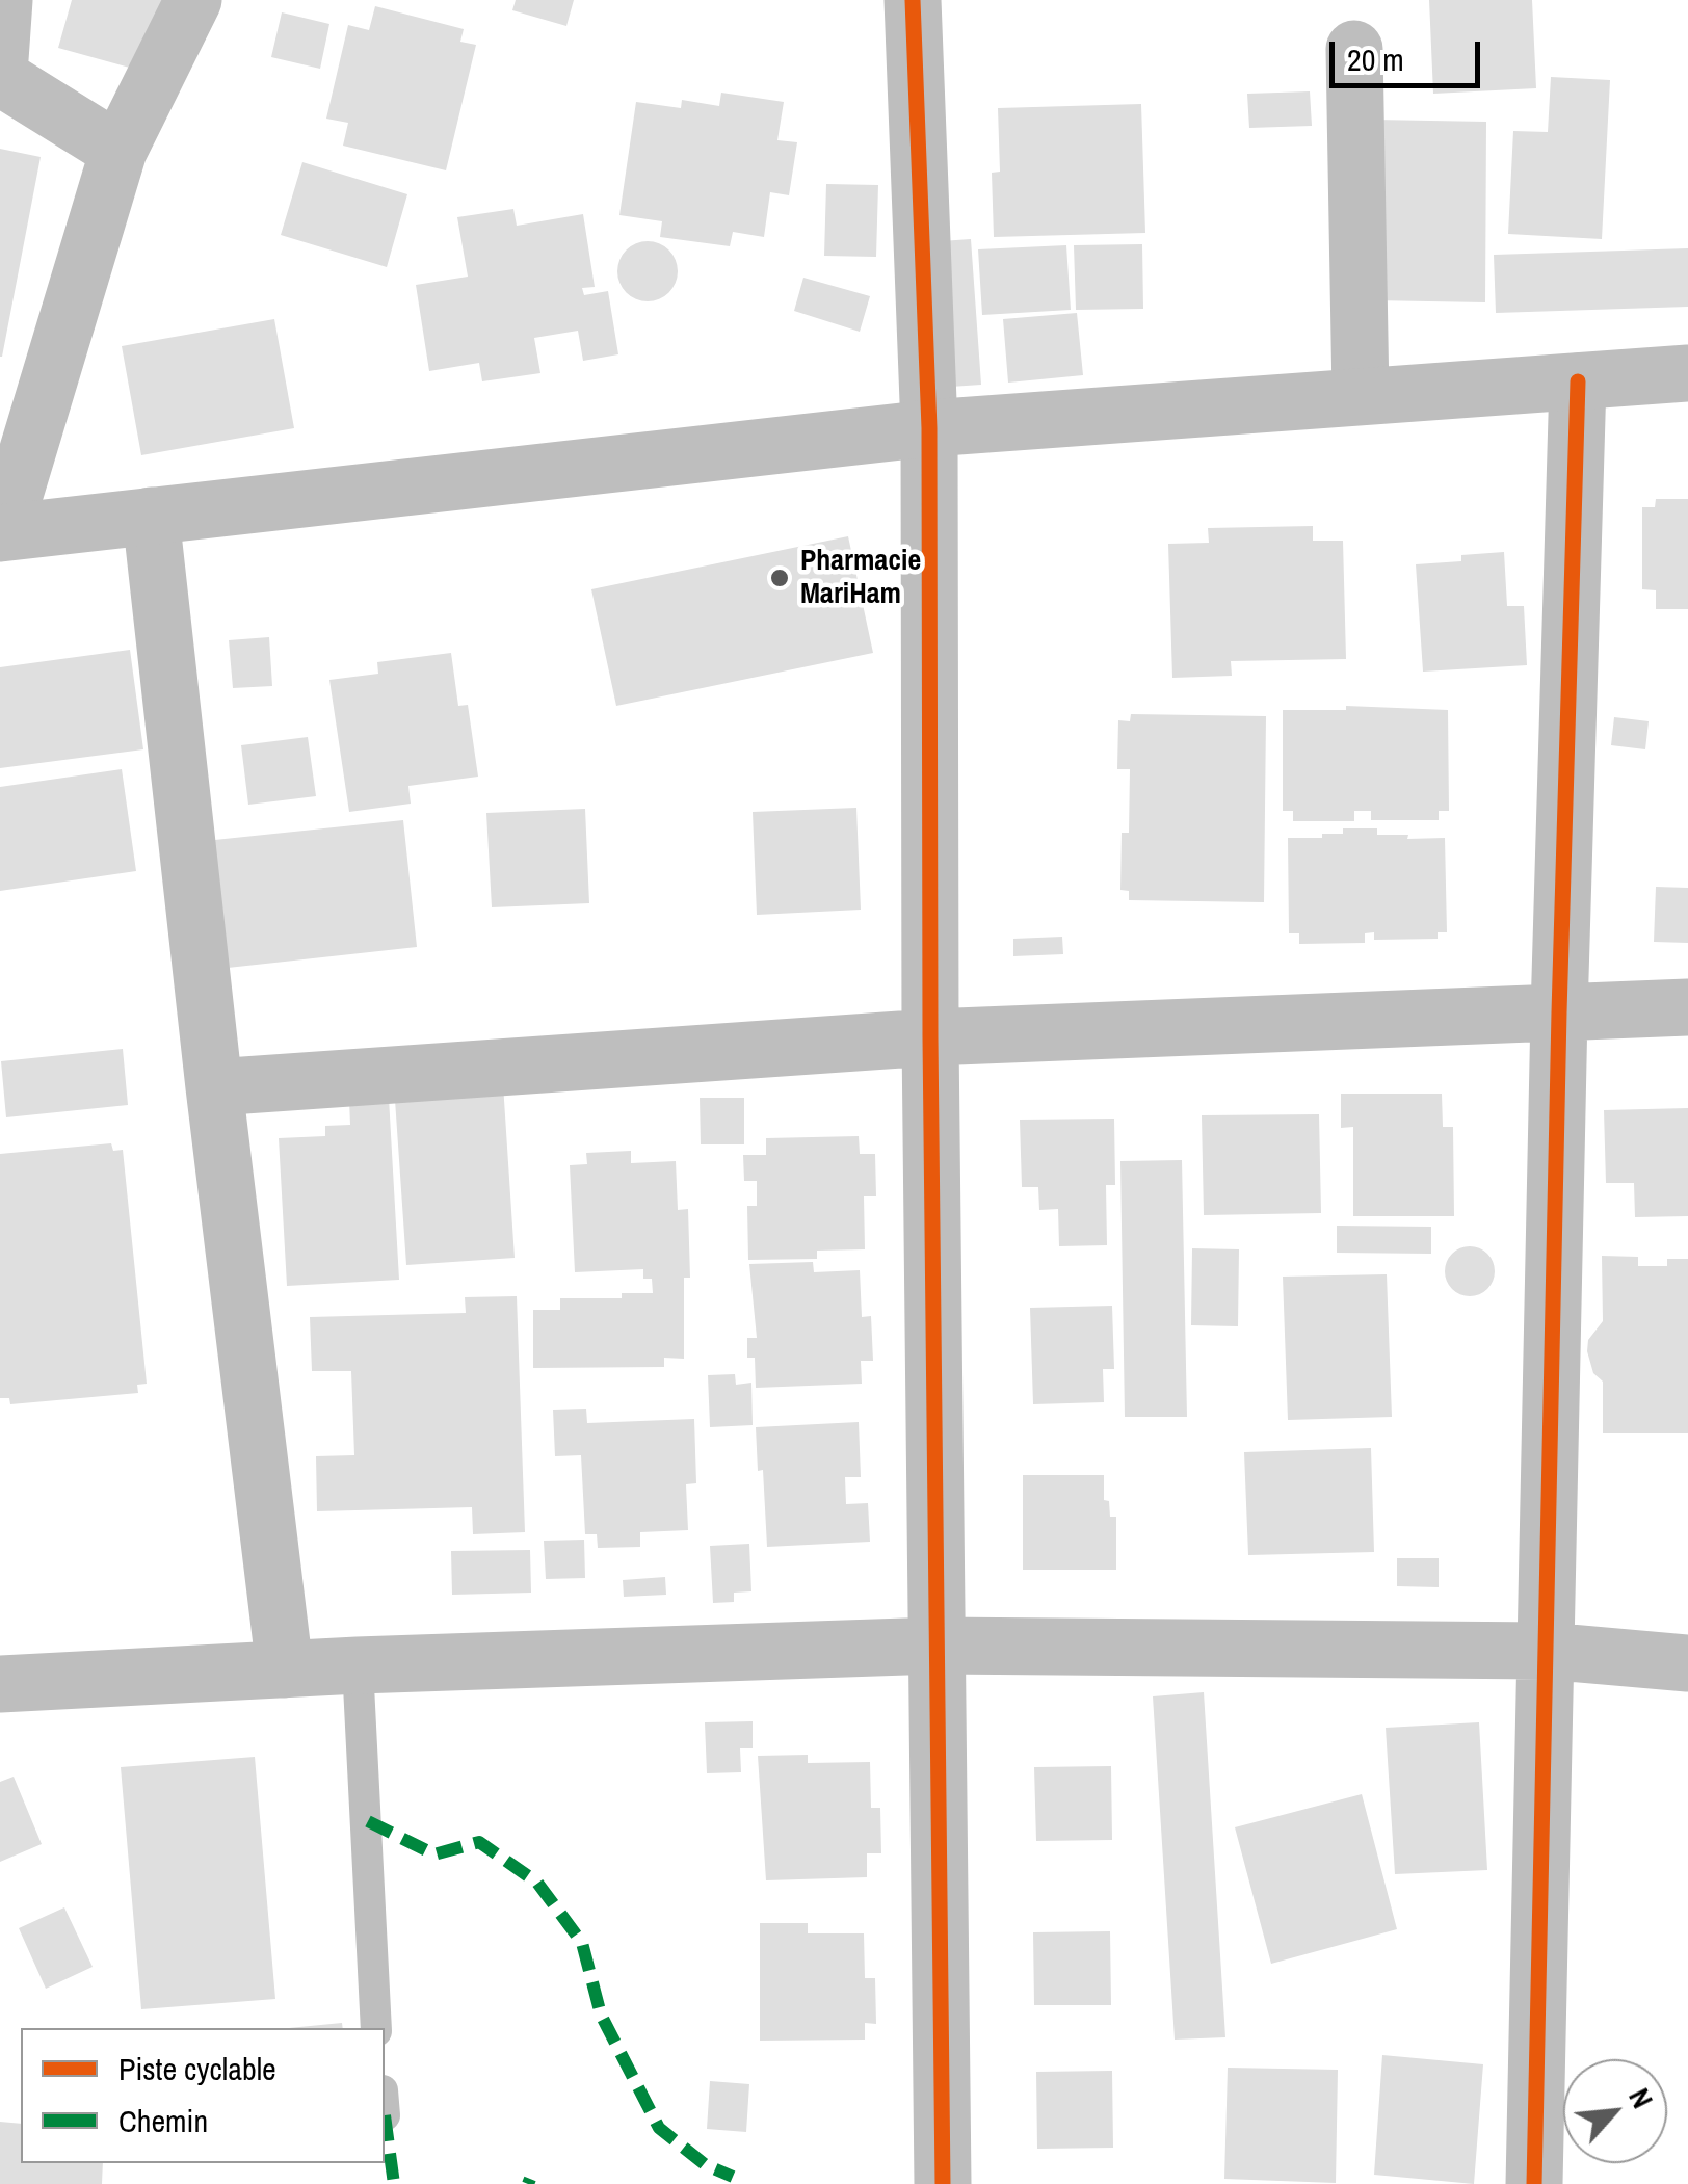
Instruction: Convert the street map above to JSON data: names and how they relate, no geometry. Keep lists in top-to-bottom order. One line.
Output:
{"places":["Pharmacie MariHam"],"legend":["Piste cyclable","Chemin"],"scale_bar":"20 m","north":"top right"}
